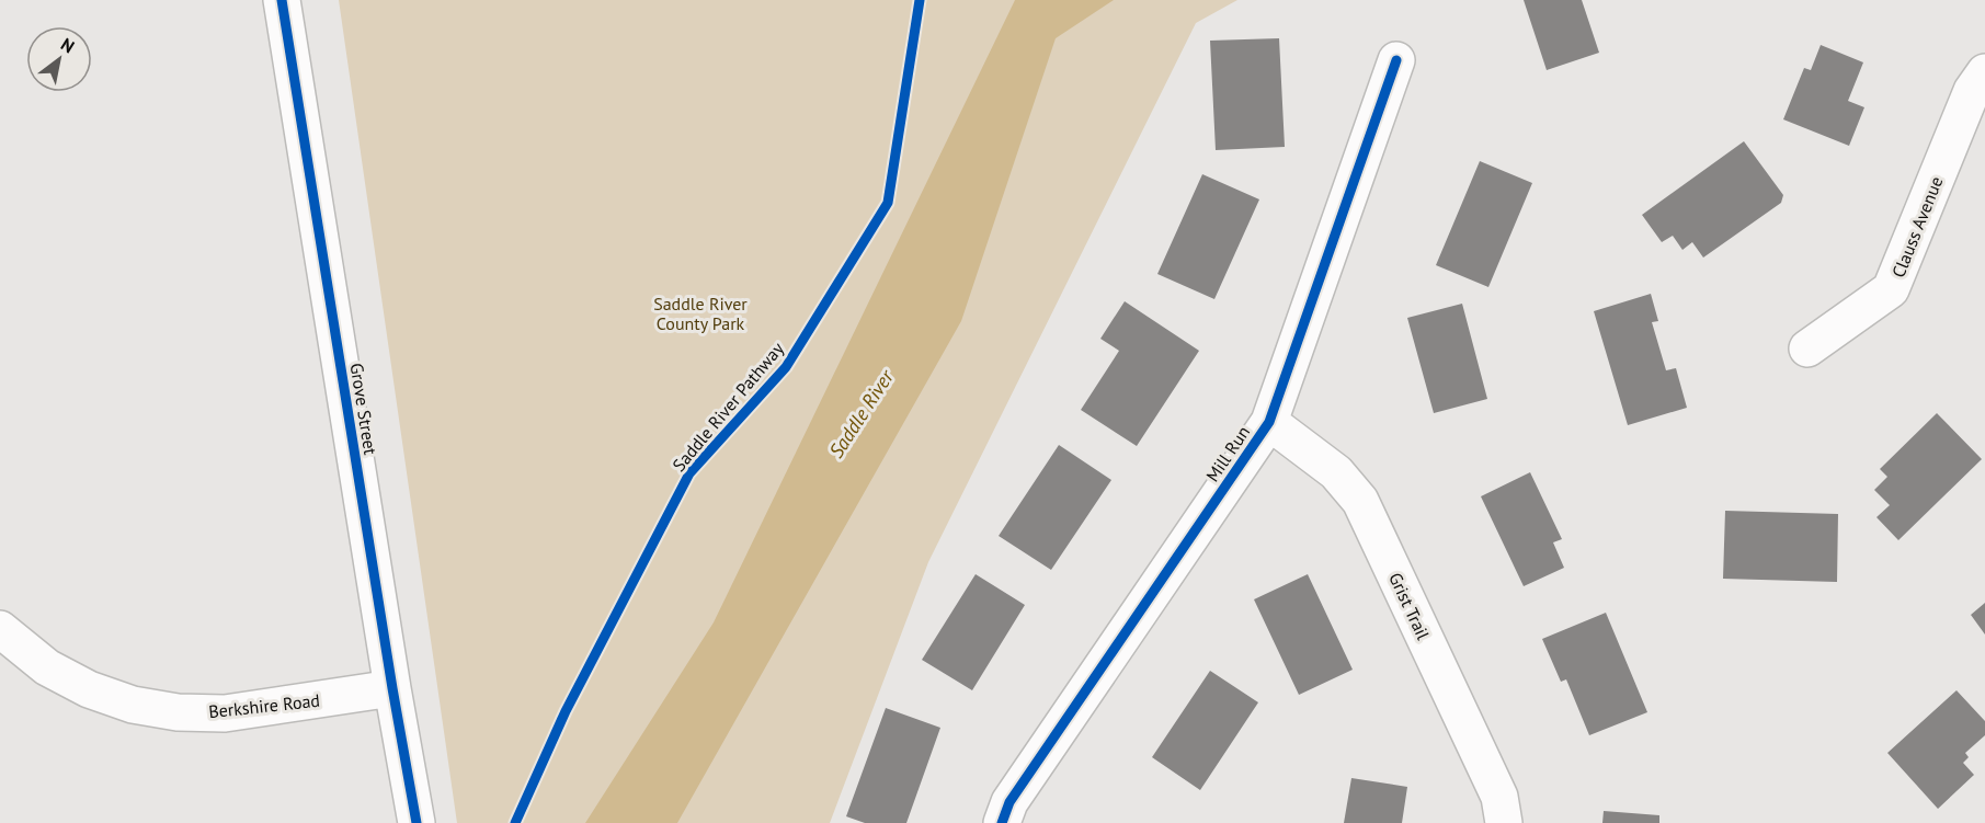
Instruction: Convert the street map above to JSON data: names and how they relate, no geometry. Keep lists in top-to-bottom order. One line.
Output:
{"streets":{"street":["Clauss Avenue","Grove Street","Mill Run","Grist Trail","Berkshire Road"],"cycle path":["Saddle River Pathway"]},"crossings":[["Grove Street","Berkshire Road"],["Mill Run","Grist Trail"]],"water":["Saddle River"],"parks":["Saddle River County Park"],"north":"top right"}
